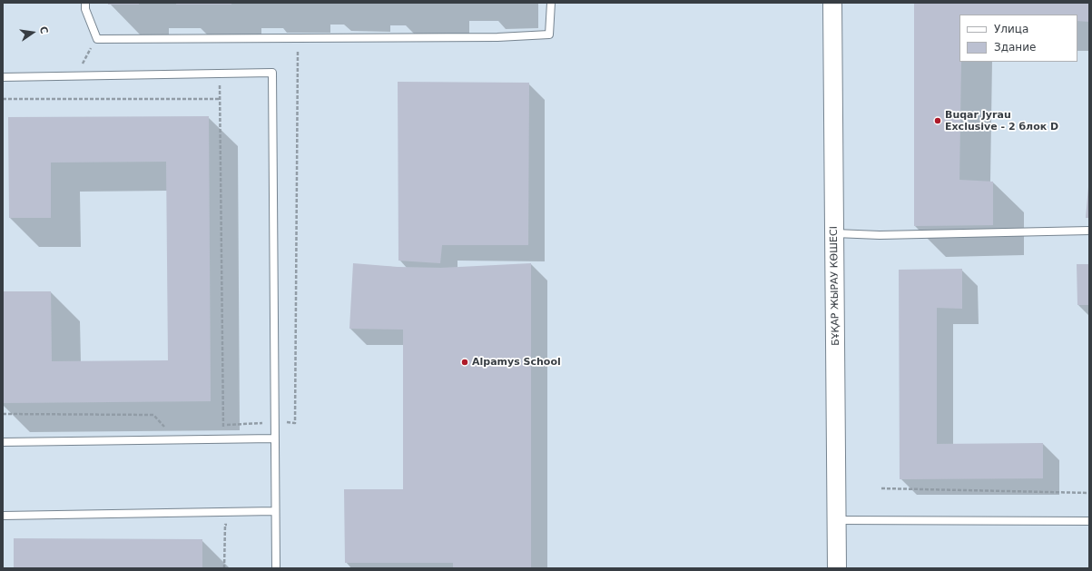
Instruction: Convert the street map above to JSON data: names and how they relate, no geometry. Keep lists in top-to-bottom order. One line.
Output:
{"streets":{"street":["БҰҚАР ЖЫРАУ КӨШЕСІ"]},"places":["Buqar Jyrau Exclusive - 2 блок D","Alpamys School"],"legend":["Улица","Здание"],"north":"right"}
